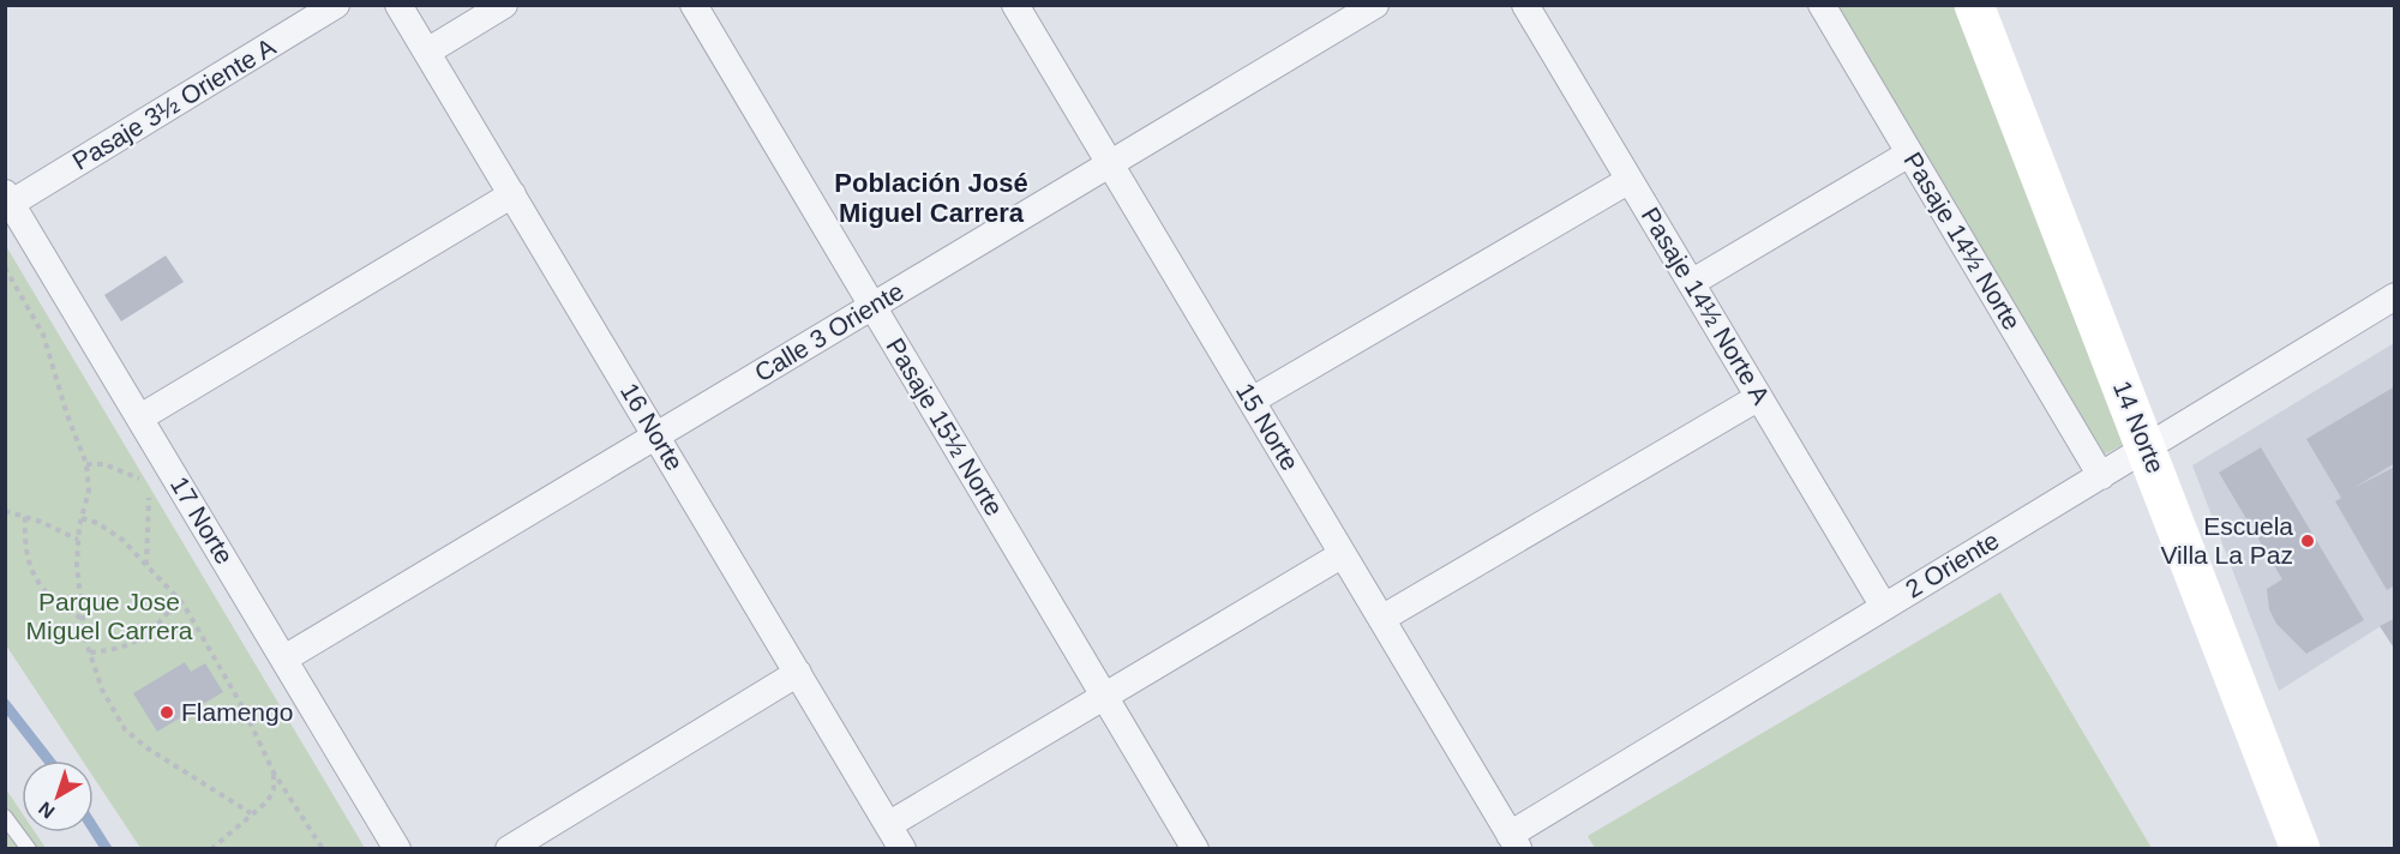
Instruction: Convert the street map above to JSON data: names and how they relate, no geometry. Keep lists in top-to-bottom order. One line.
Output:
{"streets":{"street":["Pasaje 3½ Oriente A","Pasaje 14½ Norte","Pasaje 14½ Norte A","Calle 3 Oriente","16 Norte","Pasaje 15½ Norte","15 Norte","14 Norte","17 Norte","2 Oriente"]},"crossings":[["Pasaje 3½ Oriente A","17 Norte"],["Pasaje 14½ Norte","2 Oriente"],["Pasaje 14½ Norte A","2 Oriente"],["Calle 3 Oriente","16 Norte"],["Calle 3 Oriente","Pasaje 15½ Norte"],["Calle 3 Oriente","15 Norte"],["Calle 3 Oriente","17 Norte"],["15 Norte","2 Oriente"],["14 Norte","2 Oriente"]],"districts":["Población José Miguel Carrera"],"parks":["Parque Jose Miguel Carrera"],"places":["Escuela Villa La Paz","Flamengo"],"north":"bottom left"}
